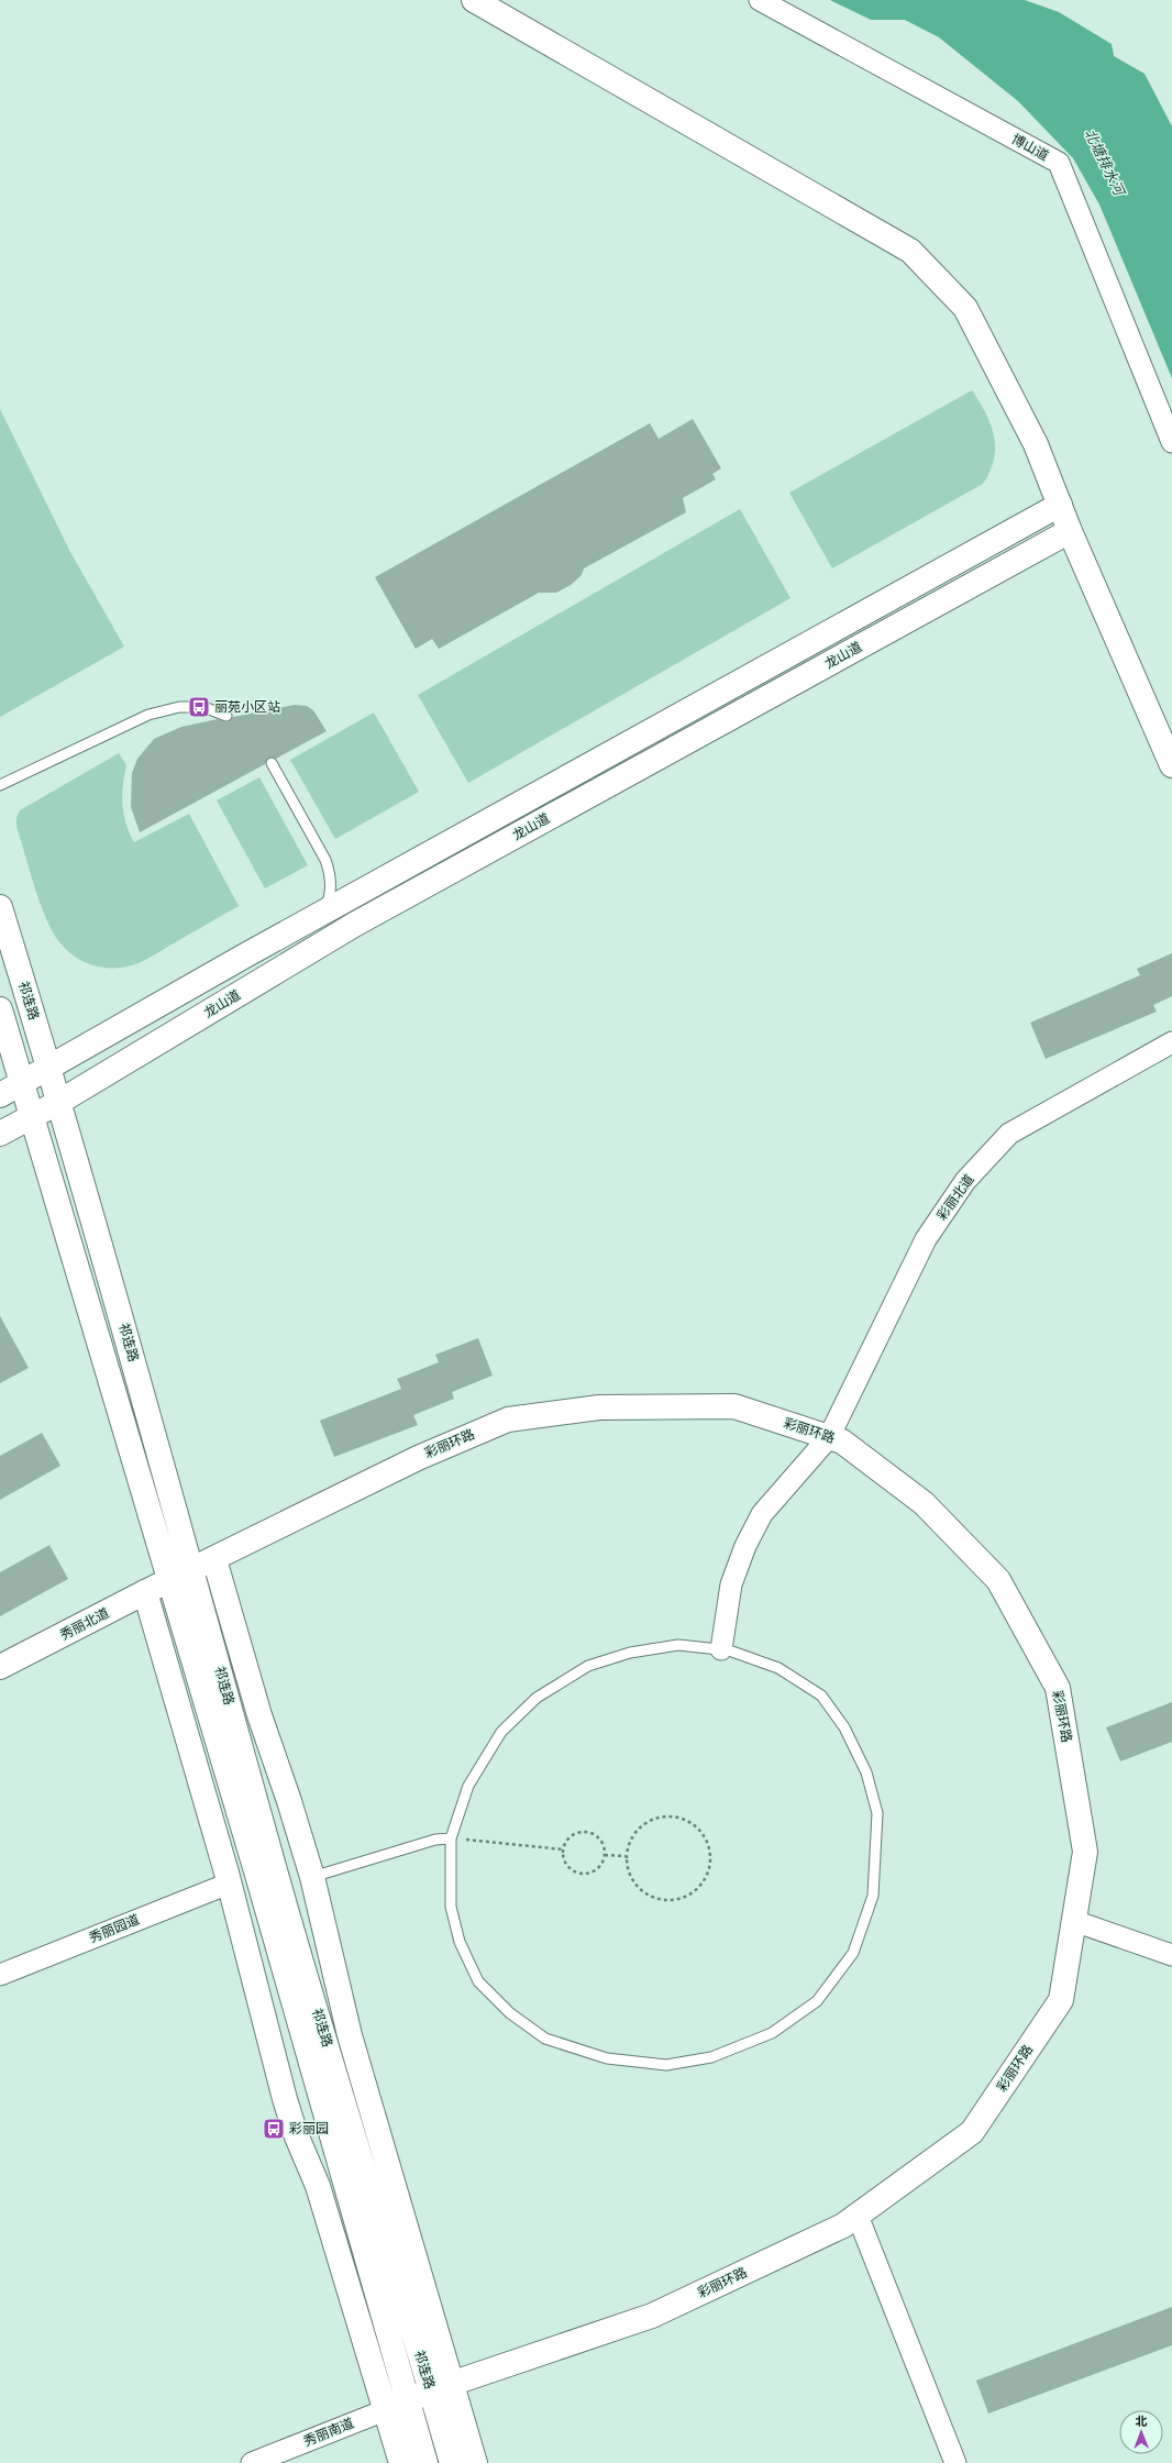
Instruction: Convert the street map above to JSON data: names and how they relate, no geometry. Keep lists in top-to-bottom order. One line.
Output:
{"streets":{"main road":["龙山道","祁连路","彩丽环路","秀丽北道"],"street":["博山道","彩丽北道","秀丽园道","秀丽南道"]},"crossings":[["龙山道","祁连路"],["祁连路","彩丽环路"],["祁连路","秀丽北道"],["祁连路","秀丽南道"],["彩丽北道","彩丽环路"],["彩丽环路","秀丽北道"],["彩丽环路","秀丽南道"]],"water":["北塘排水河"],"places":{"bus stop":["丽苑小区站","彩丽园"]},"north":"top"}
